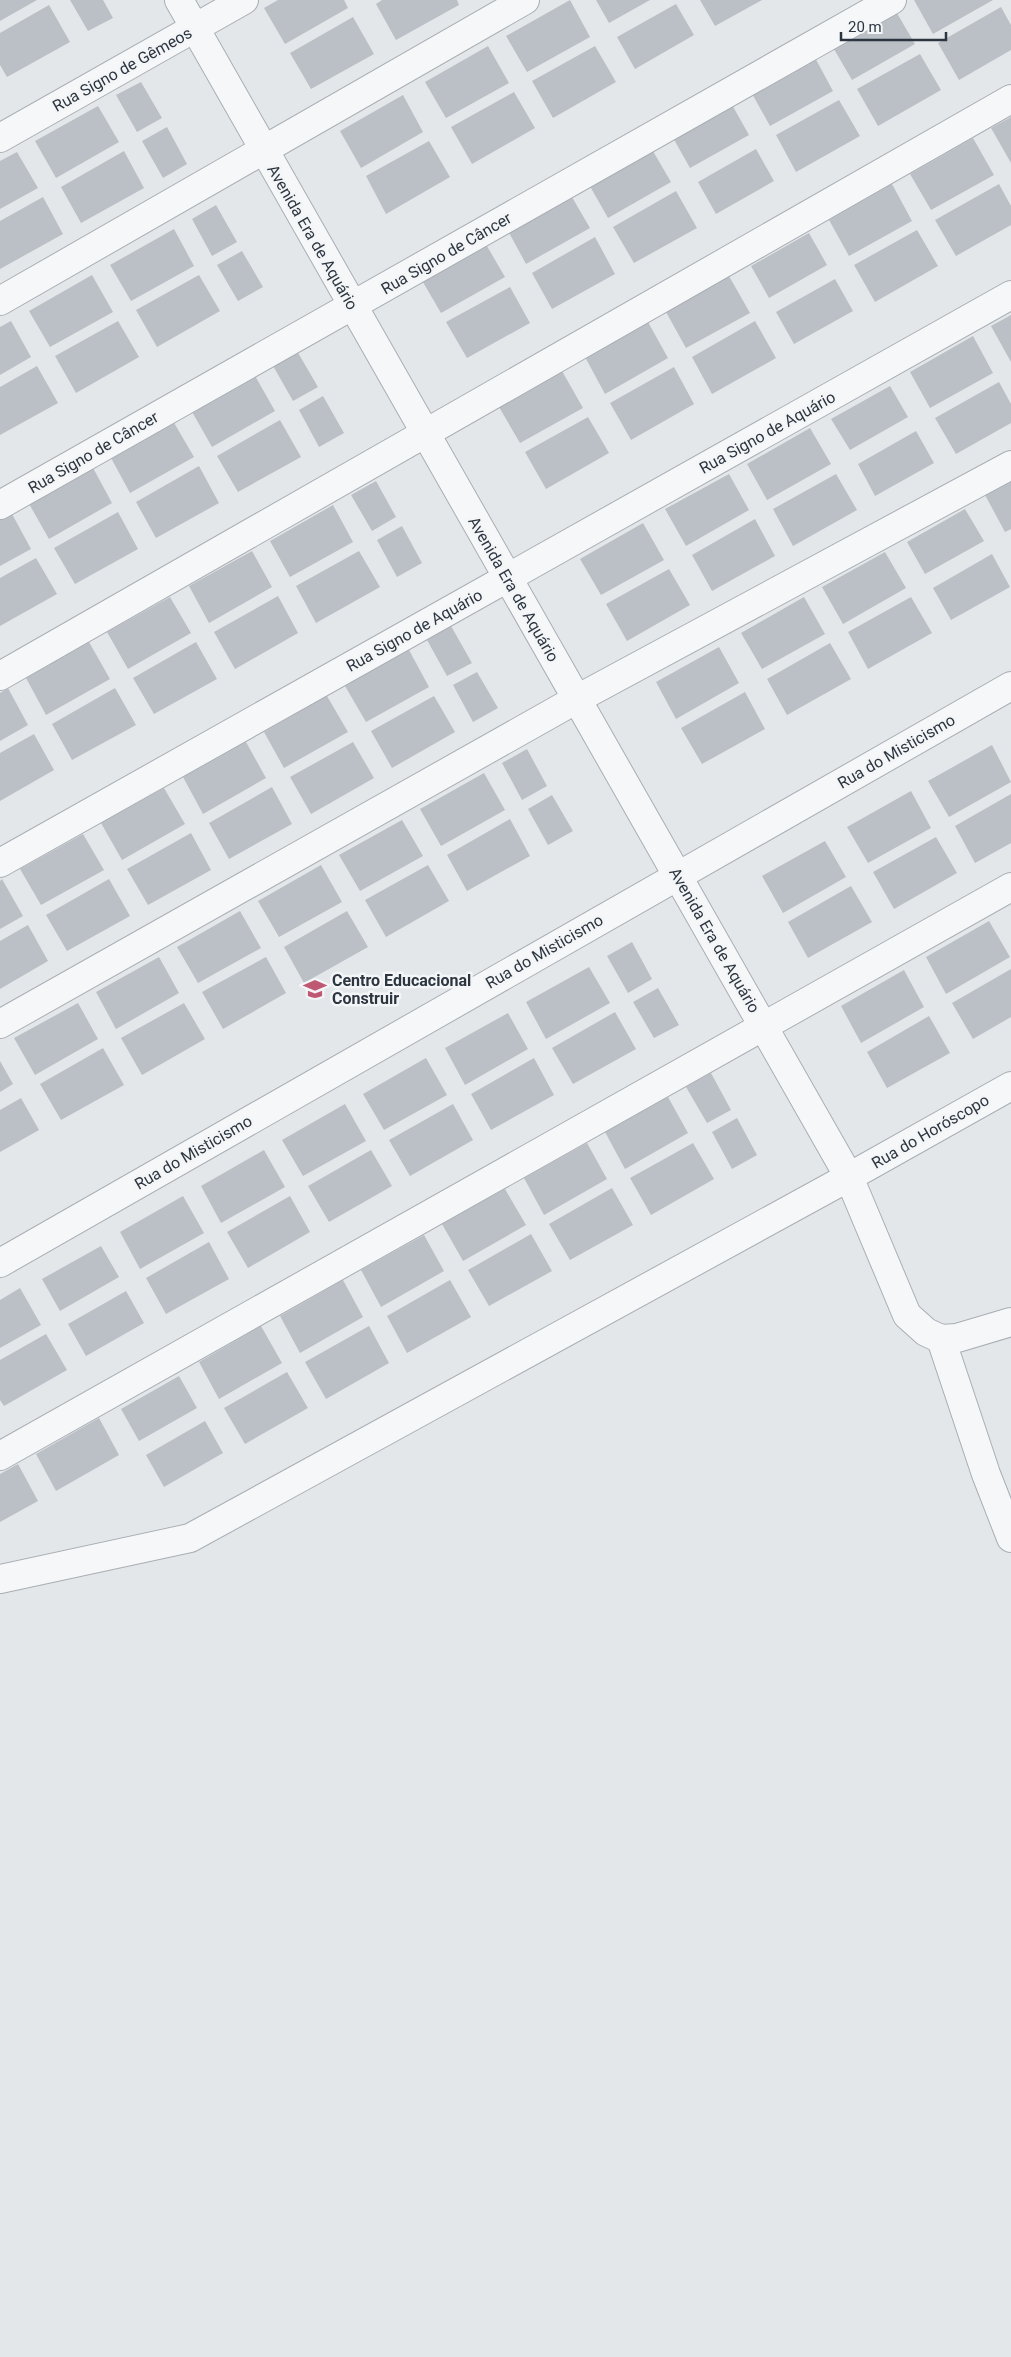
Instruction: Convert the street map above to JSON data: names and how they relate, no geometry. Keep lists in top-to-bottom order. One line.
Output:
{"streets":{"street":["Rua Signo de Gêmeos","Avenida Era de Aquário","Rua Signo de Câncer","Rua Signo de Aquário","Rua do Misticismo","Rua do Horóscopo"]},"crossings":[["Rua Signo de Gêmeos","Avenida Era de Aquário"],["Avenida Era de Aquário","Rua Signo de Câncer"],["Avenida Era de Aquário","Rua Signo de Aquário"],["Avenida Era de Aquário","Rua do Misticismo"],["Avenida Era de Aquário","Rua do Horóscopo"]],"places":{"school or university":["Centro Educacional Construir"]},"scale_bar":"20 m"}
